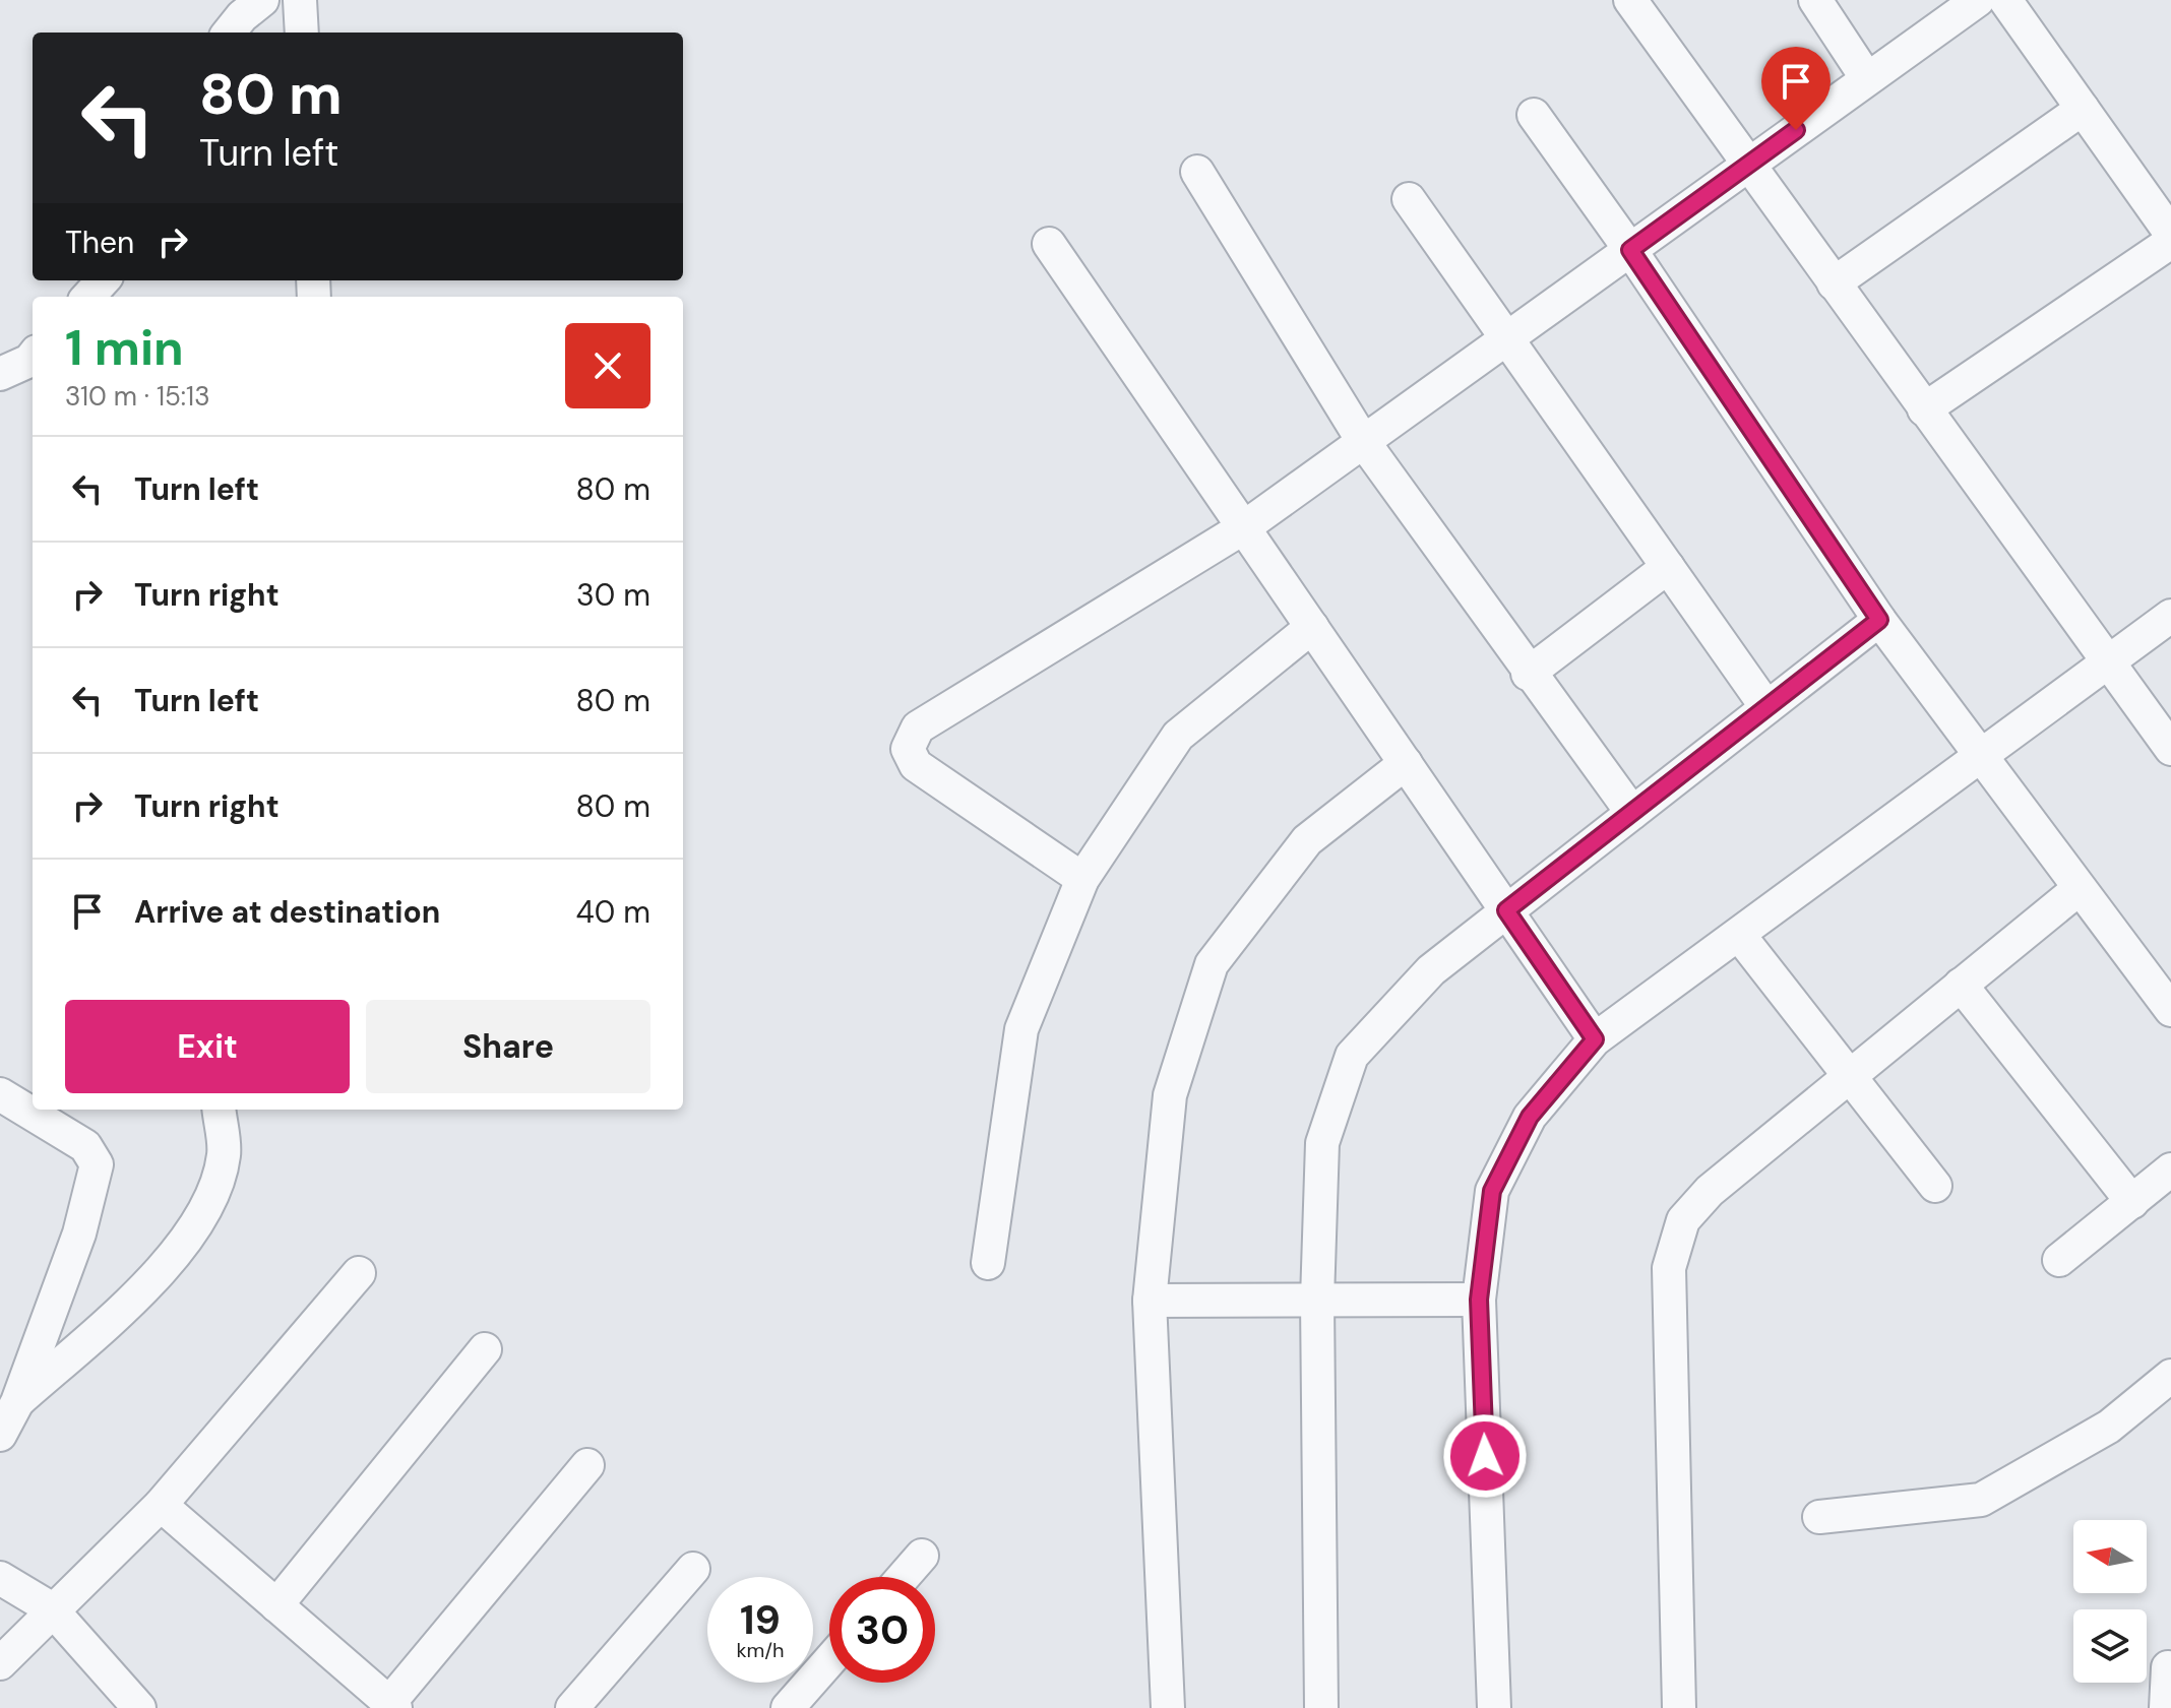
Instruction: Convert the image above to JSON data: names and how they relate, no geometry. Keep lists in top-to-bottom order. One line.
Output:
{"north":"left","page":{"turn":["80 m","Turn left"],"then":"Then","heading":["1 min","310 m · 15:13"],"list":[{"name":"Turn left","value":"80 m"},{"name":"Turn right","value":"30 m"},{"name":"Turn left","value":"80 m"},{"name":"Turn right","value":"80 m"},{"name":"Arrive at destination","value":"40 m"}],"buttons":["Exit","Share"],"speed":"19 km/h","limit":"30"}}
